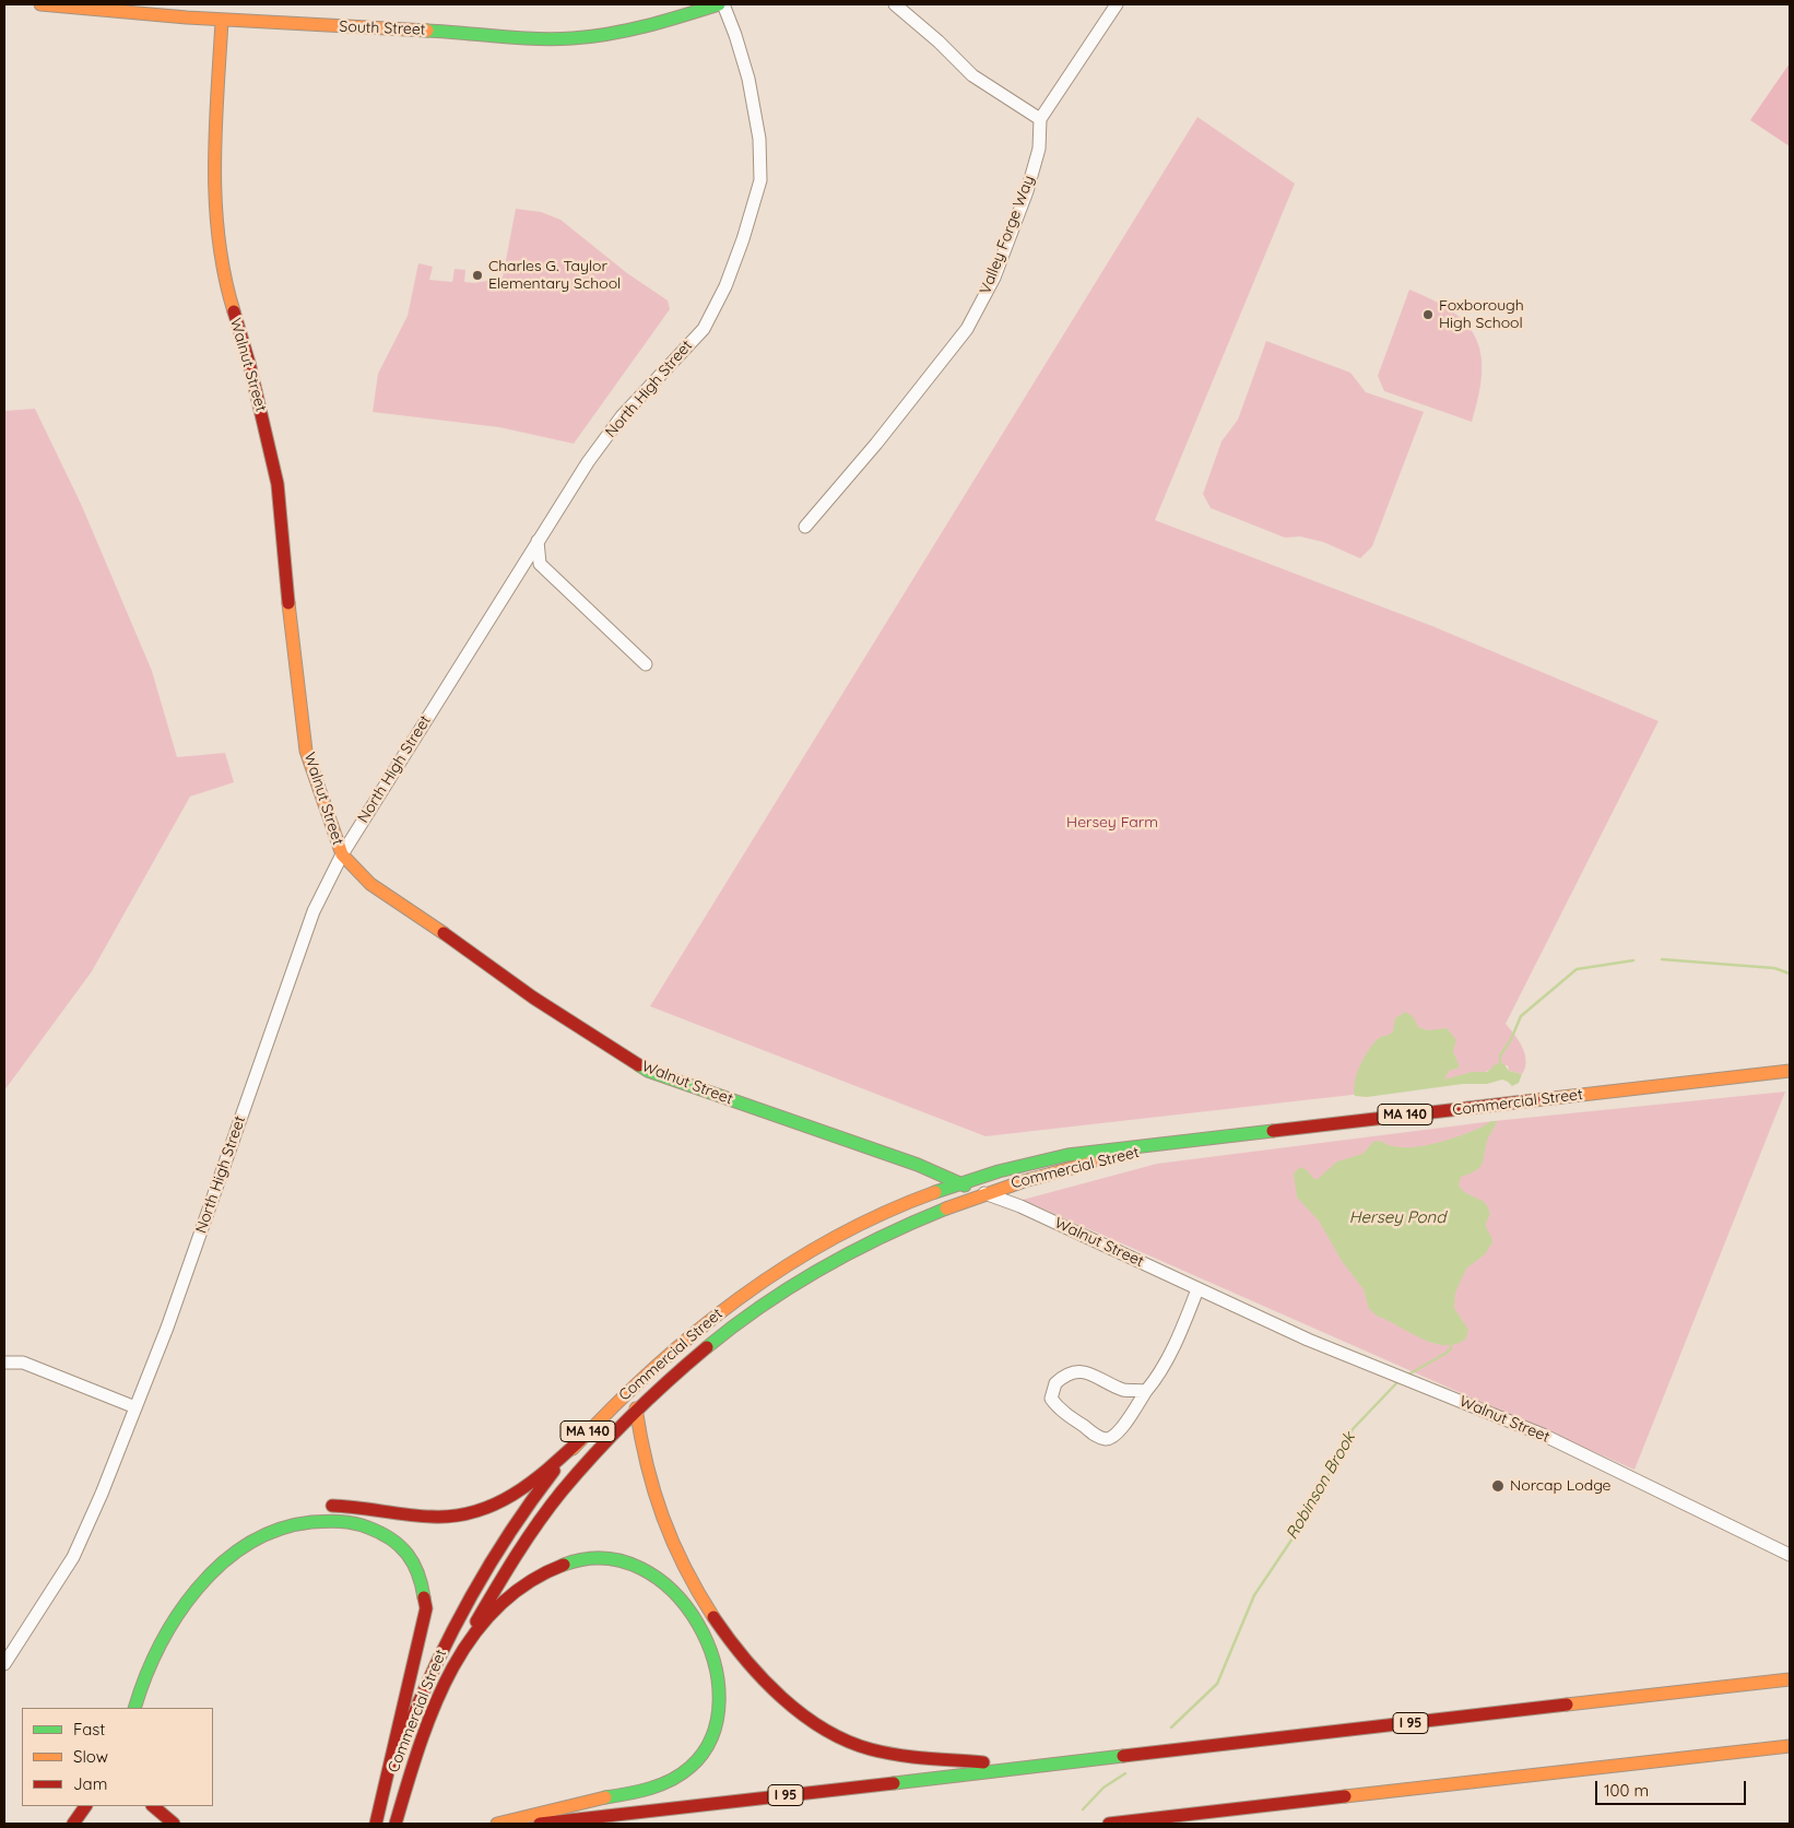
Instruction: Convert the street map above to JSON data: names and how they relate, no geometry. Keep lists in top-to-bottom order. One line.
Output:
{"streets":{"main road":["South Street","Walnut Street","Commercial Street","MA 140","I 95"],"street":["Valley Forge Way","North High Street"]},"crossings":[["South Street","Walnut Street"],["South Street","North High Street"],["Walnut Street","North High Street"],["Walnut Street","Commercial Street"]],"water":["Hersey Pond","Robinson Brook"],"parks":["Hersey Farm"],"places":["Charles G. Taylor Elementary School","Foxborough High School","Norcap Lodge"],"legend":["Fast","Slow","Jam"],"scale_bar":"100 m"}
